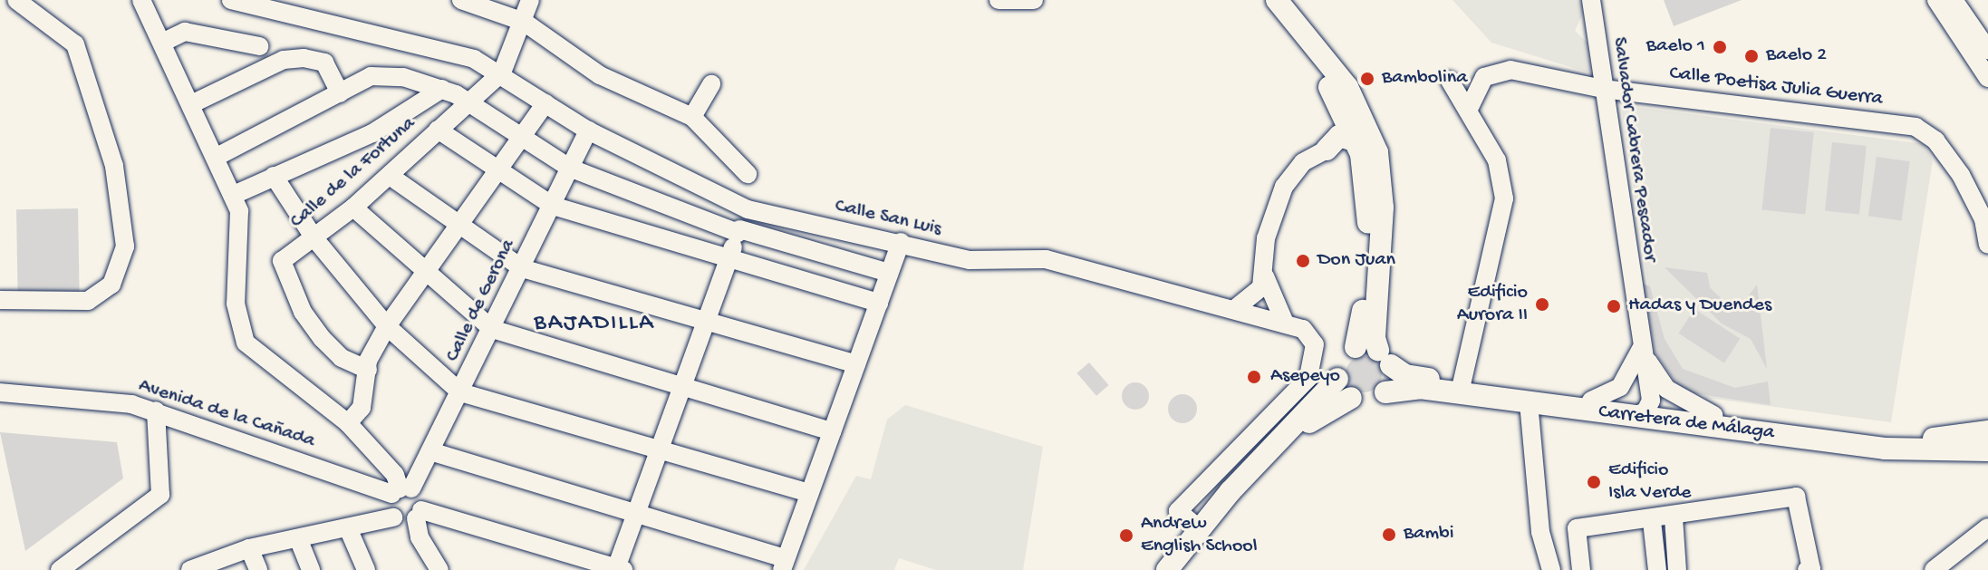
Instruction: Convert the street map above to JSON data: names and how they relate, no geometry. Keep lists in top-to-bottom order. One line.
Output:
{"streets":{"main road":["Carretera de Málaga"],"street":["Calle Poetisa Julia Guerra","Salvador Cabrera Pescador","Calle de la Fortuna","Calle San Luis","Calle de Gerona","Avenida de la Cañada"]},"crossings":[["Calle Poetisa Julia Guerra","Salvador Cabrera Pescador"],["Salvador Cabrera Pescador","Carretera de Málaga"],["Calle de la Fortuna","Calle San Luis"],["Calle San Luis","Calle de Gerona"],["Calle de Gerona","Avenida de la Cañada"]],"districts":["BAJADILLA"],"places":["Baelo 1","Baelo 2","Bambolina","Don Juan","Edificio Aurora II","Hadas y Duendes","Asepeyo","Edificio Isla Verde","Bambi","Andrew English School"]}
